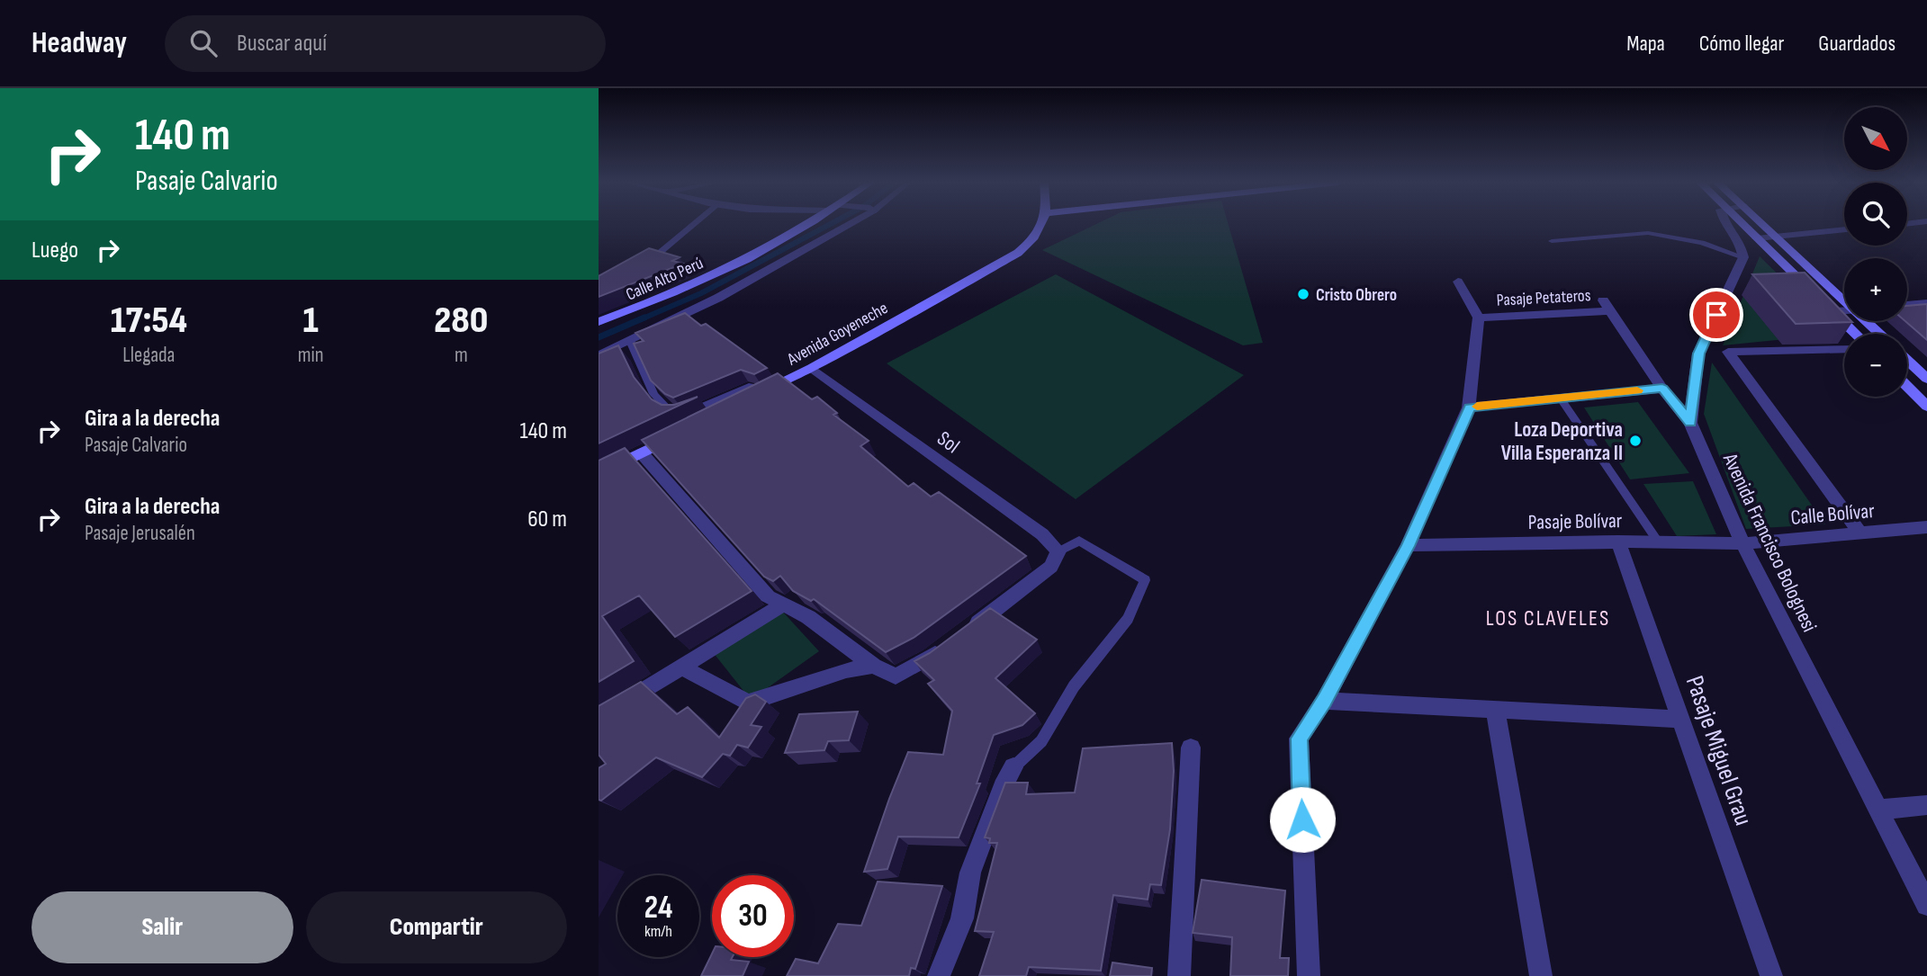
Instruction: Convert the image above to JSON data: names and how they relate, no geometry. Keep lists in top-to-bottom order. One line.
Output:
{"streets":{"street":["Calle Alto Perú","Pasaje Petateros","Avenida Goyeneche","Sol","Calle Bolívar","Pasaje Bolívar","Avenida Francisco Bolognesi","Pasaje Miguel Grau"]},"crossings":[["Avenida Goyeneche","Sol"],["Calle Bolívar","Pasaje Bolívar"],["Calle Bolívar","Avenida Francisco Bolognesi"],["Pasaje Bolívar","Avenida Francisco Bolognesi"],["Pasaje Bolívar","Pasaje Miguel Grau"]],"districts":["LOS CLAVELES"],"places":["Cristo Obrero","Loza Deportiva Villa Esperanza II"],"north":"bottom right","page":{"header":"Headway","search":"Buscar aquí","nav":["Mapa","Cómo llegar","Guardados"],"turn":["140 m","Pasaje Calvario"],"map_buttons":["+","−"],"then":"Luego","eta":["17:54","Llegada","1","min","280","m"],"list":[{"name":"Gira a la derecha","note":"Pasaje Calvario","value":"140 m"},{"name":"Gira a la derecha","note":"Pasaje Jerusalén","value":"60 m"}],"speed":"24 km/h","limit":"30","buttons":["Salir","Compartir"]}}
